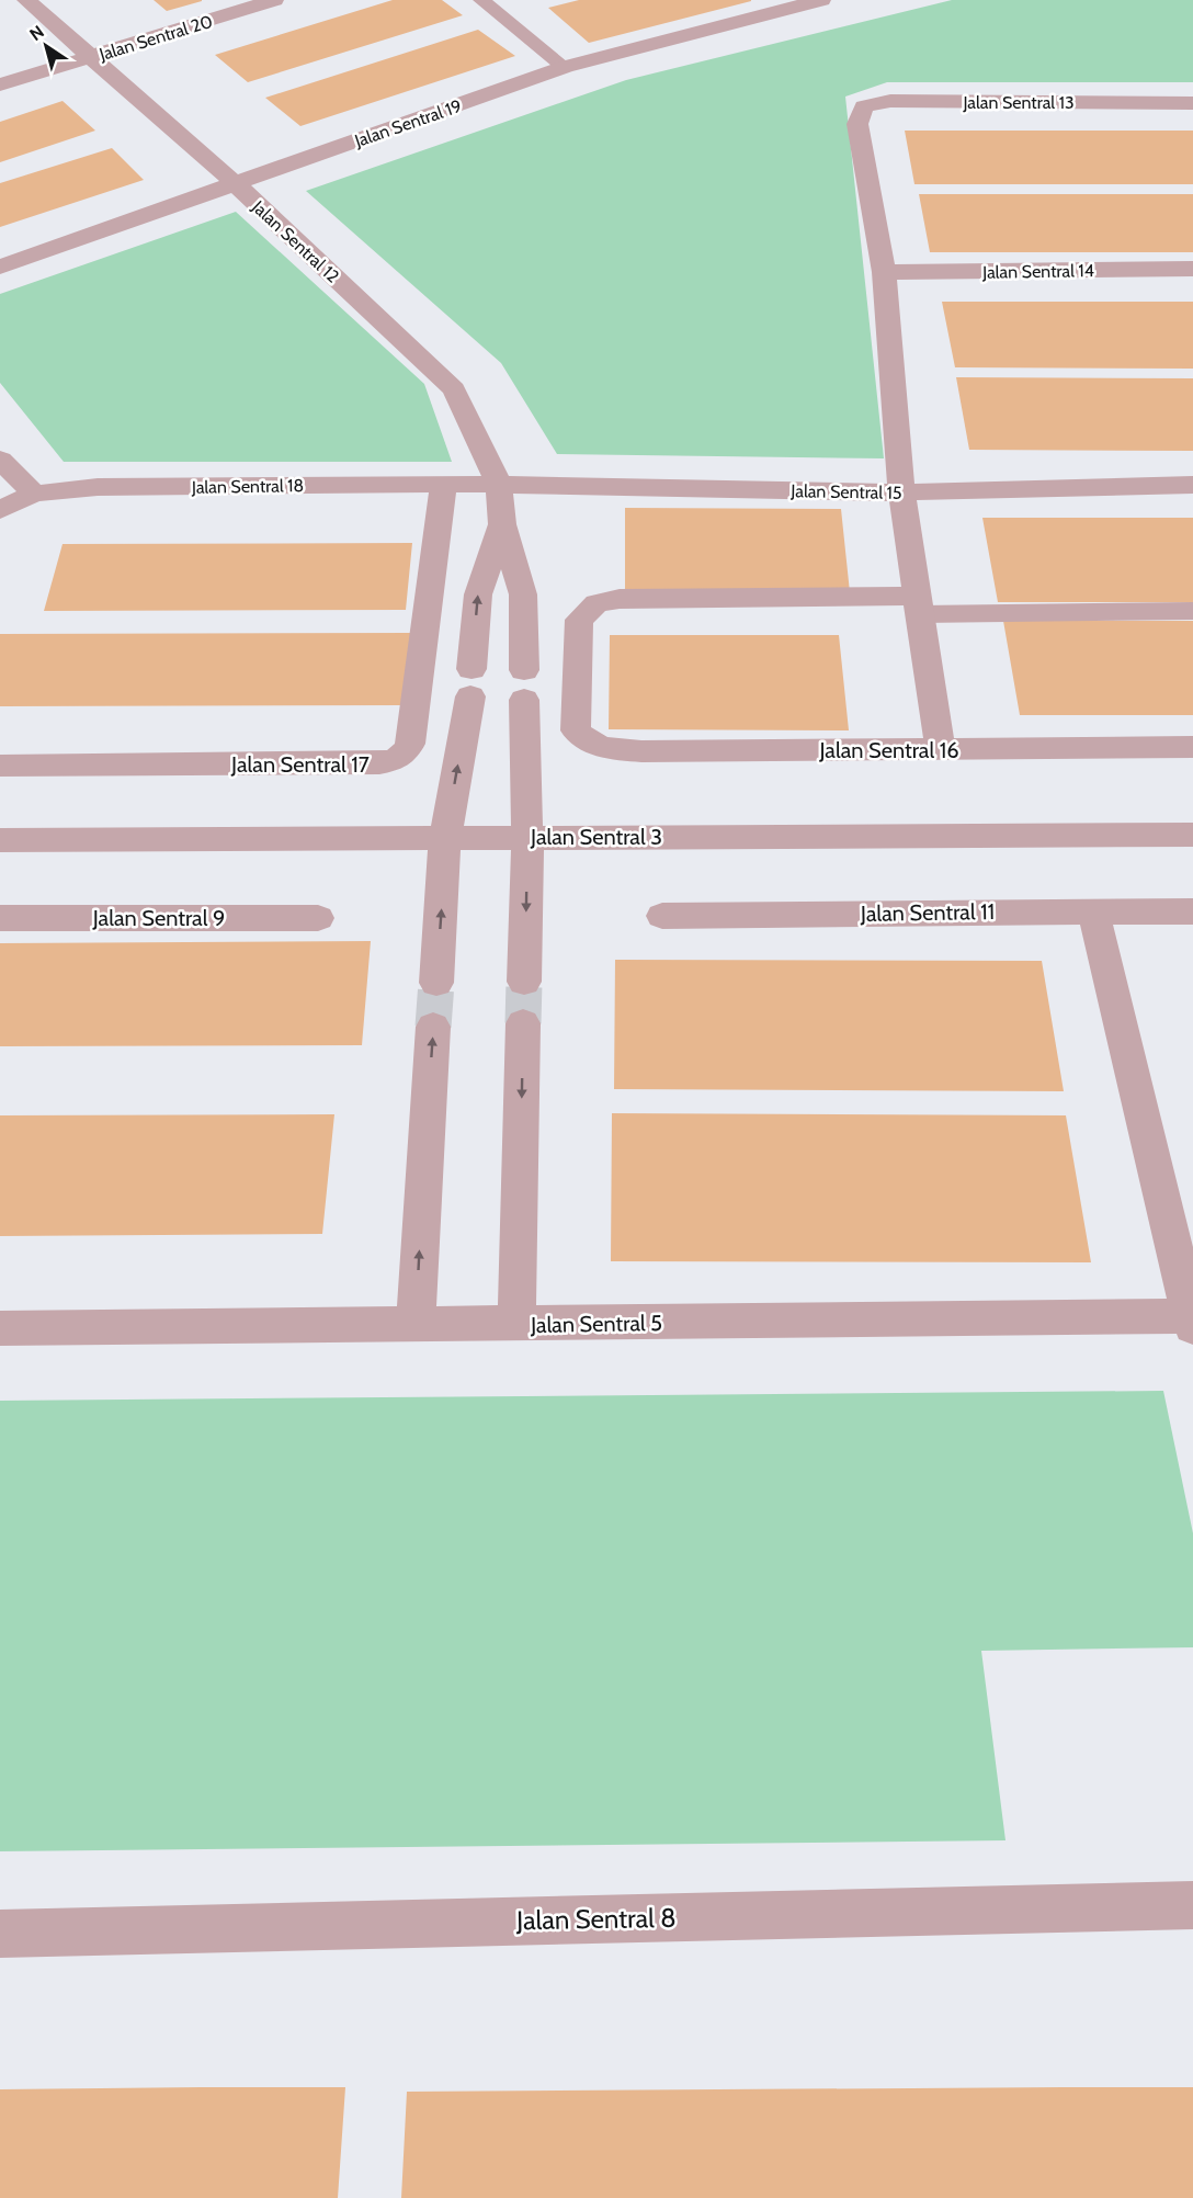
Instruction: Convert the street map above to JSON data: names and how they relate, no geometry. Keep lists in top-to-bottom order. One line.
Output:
{"streets":{"street":["Jalan Sentral 20","Jalan Sentral 13","Jalan Sentral 19","Jalan Sentral 12","Jalan Sentral 14","Jalan Sentral 18","Jalan Sentral 15","Jalan Sentral 16","Jalan Sentral 17","Jalan Sentral 3","Jalan Sentral 11","Jalan Sentral 9","Jalan Sentral 5","Jalan Sentral 8"]},"crossings":[["Jalan Sentral 20","Jalan Sentral 12"],["Jalan Sentral 13","Jalan Sentral 14"],["Jalan Sentral 19","Jalan Sentral 12"],["Jalan Sentral 12","Jalan Sentral 18"],["Jalan Sentral 12","Jalan Sentral 15"],["Jalan Sentral 12","Jalan Sentral 3"],["Jalan Sentral 18","Jalan Sentral 15"],["Jalan Sentral 18","Jalan Sentral 17"]],"north":"top left"}
